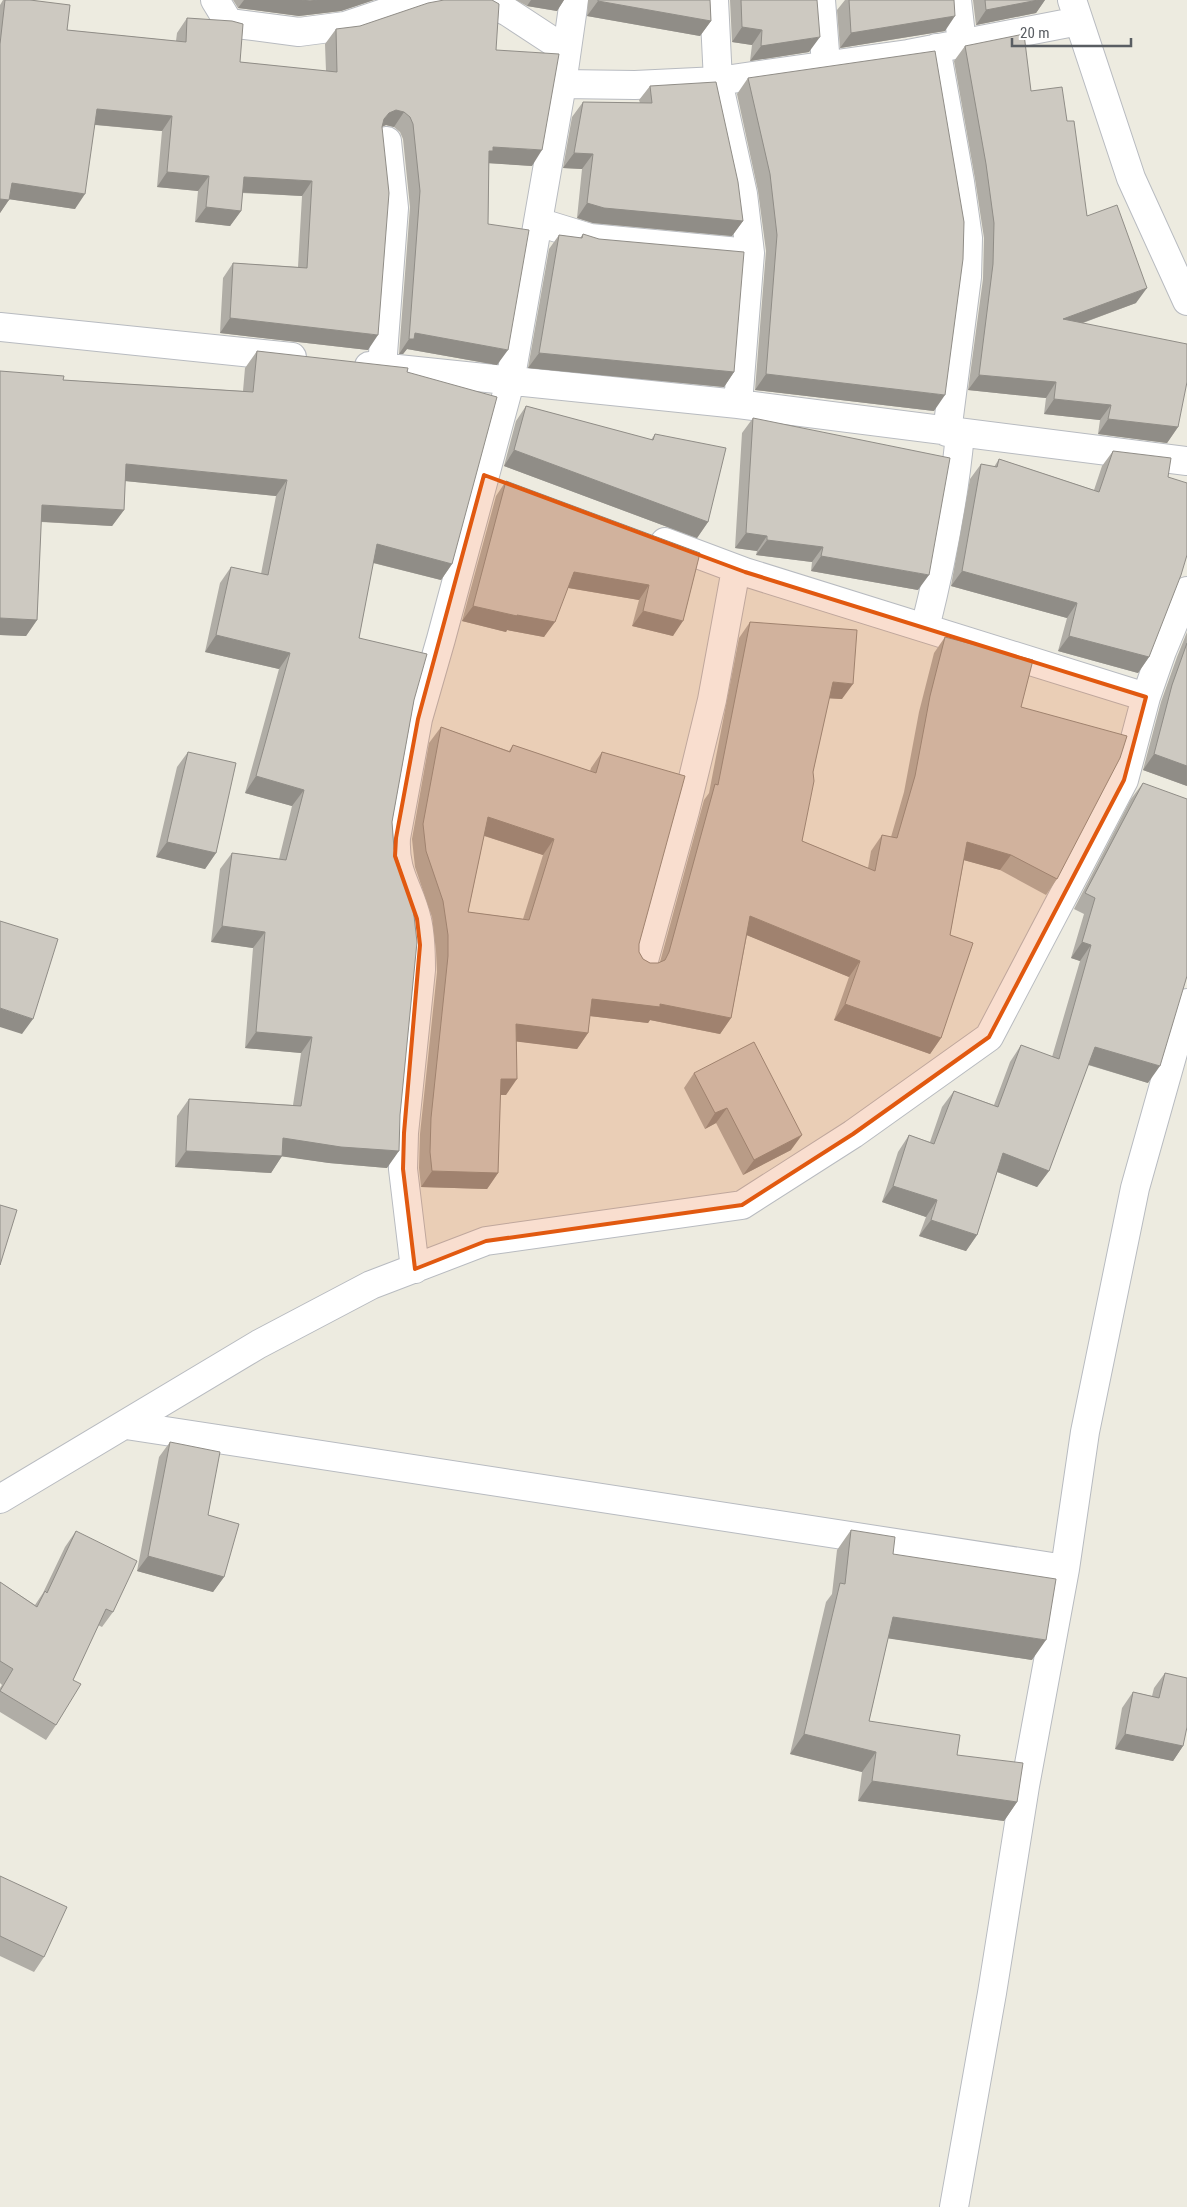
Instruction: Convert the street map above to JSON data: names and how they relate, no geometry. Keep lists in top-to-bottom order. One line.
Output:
{"scale_bar":"20 m"}
